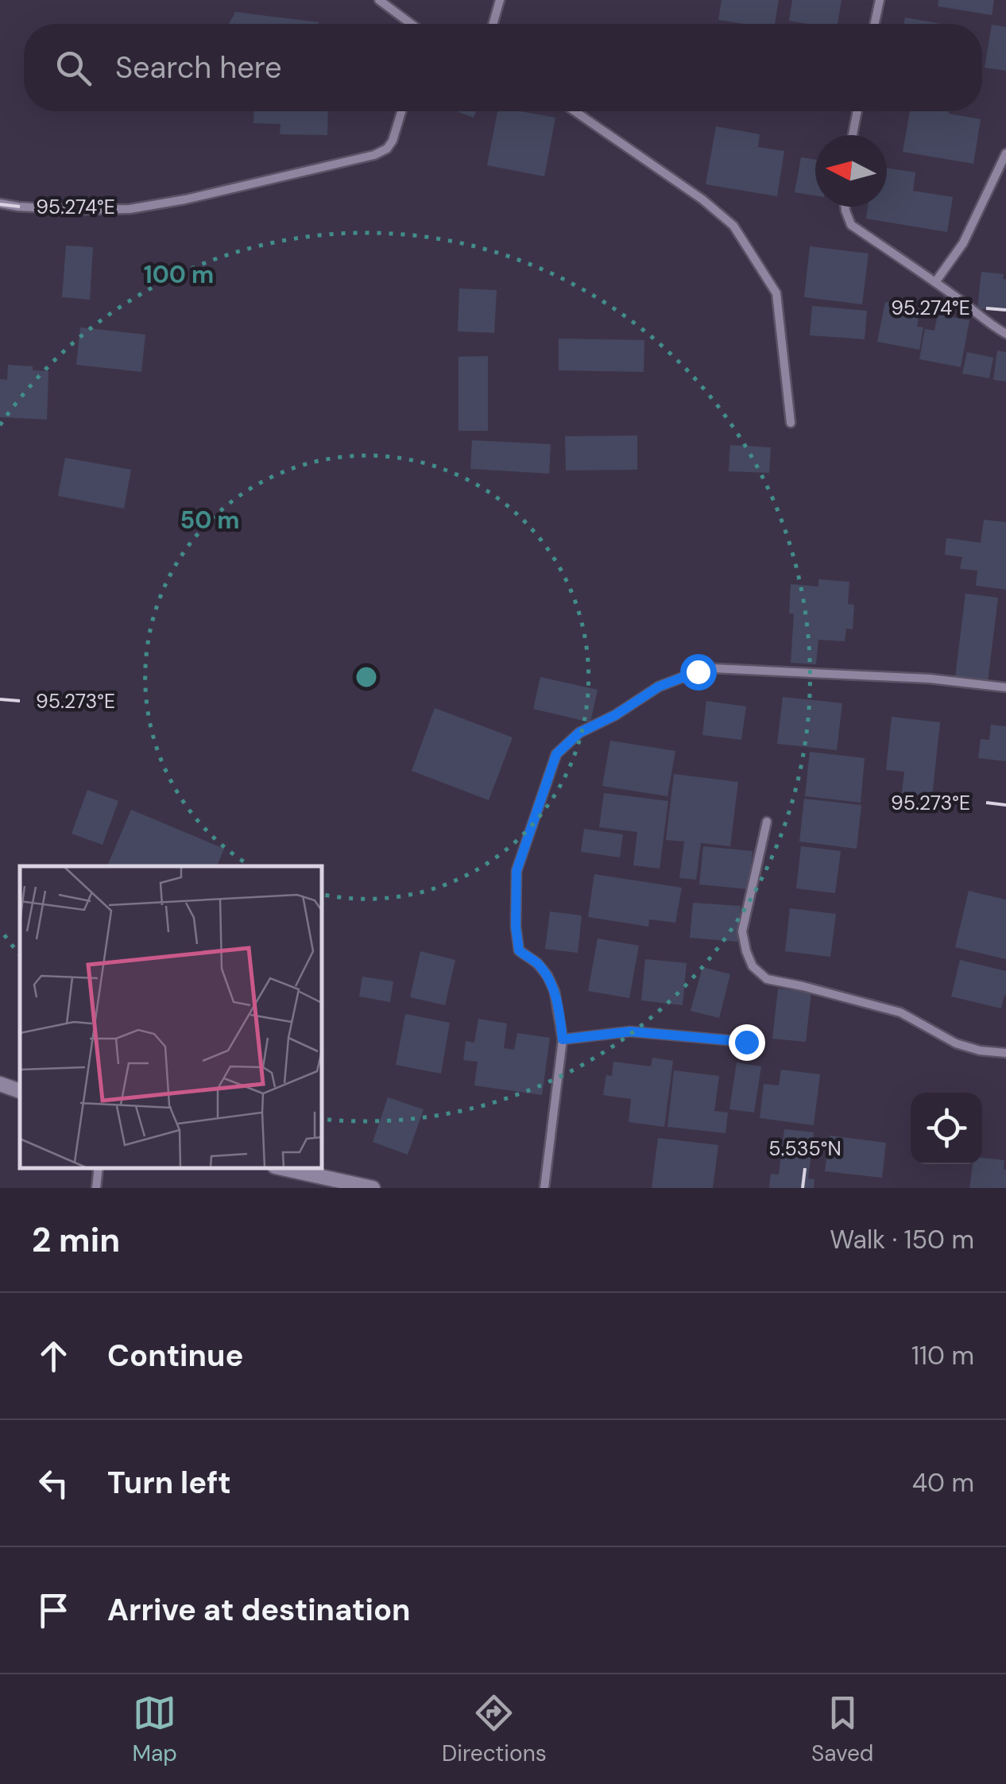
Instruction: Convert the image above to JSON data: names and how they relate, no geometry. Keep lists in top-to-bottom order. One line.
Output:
{"north":"left","page":{"search":"Search here","heading":["2 min","Walk · 150 m"],"list":[["Continue","110 m"],["Turn left","40 m"],"Arrive at destination"],"nav":["Map","Directions","Saved"]},"coordinates":["95.274°E","95.273°E","5.535°N"],"rings":["100 m","50 m"]}
